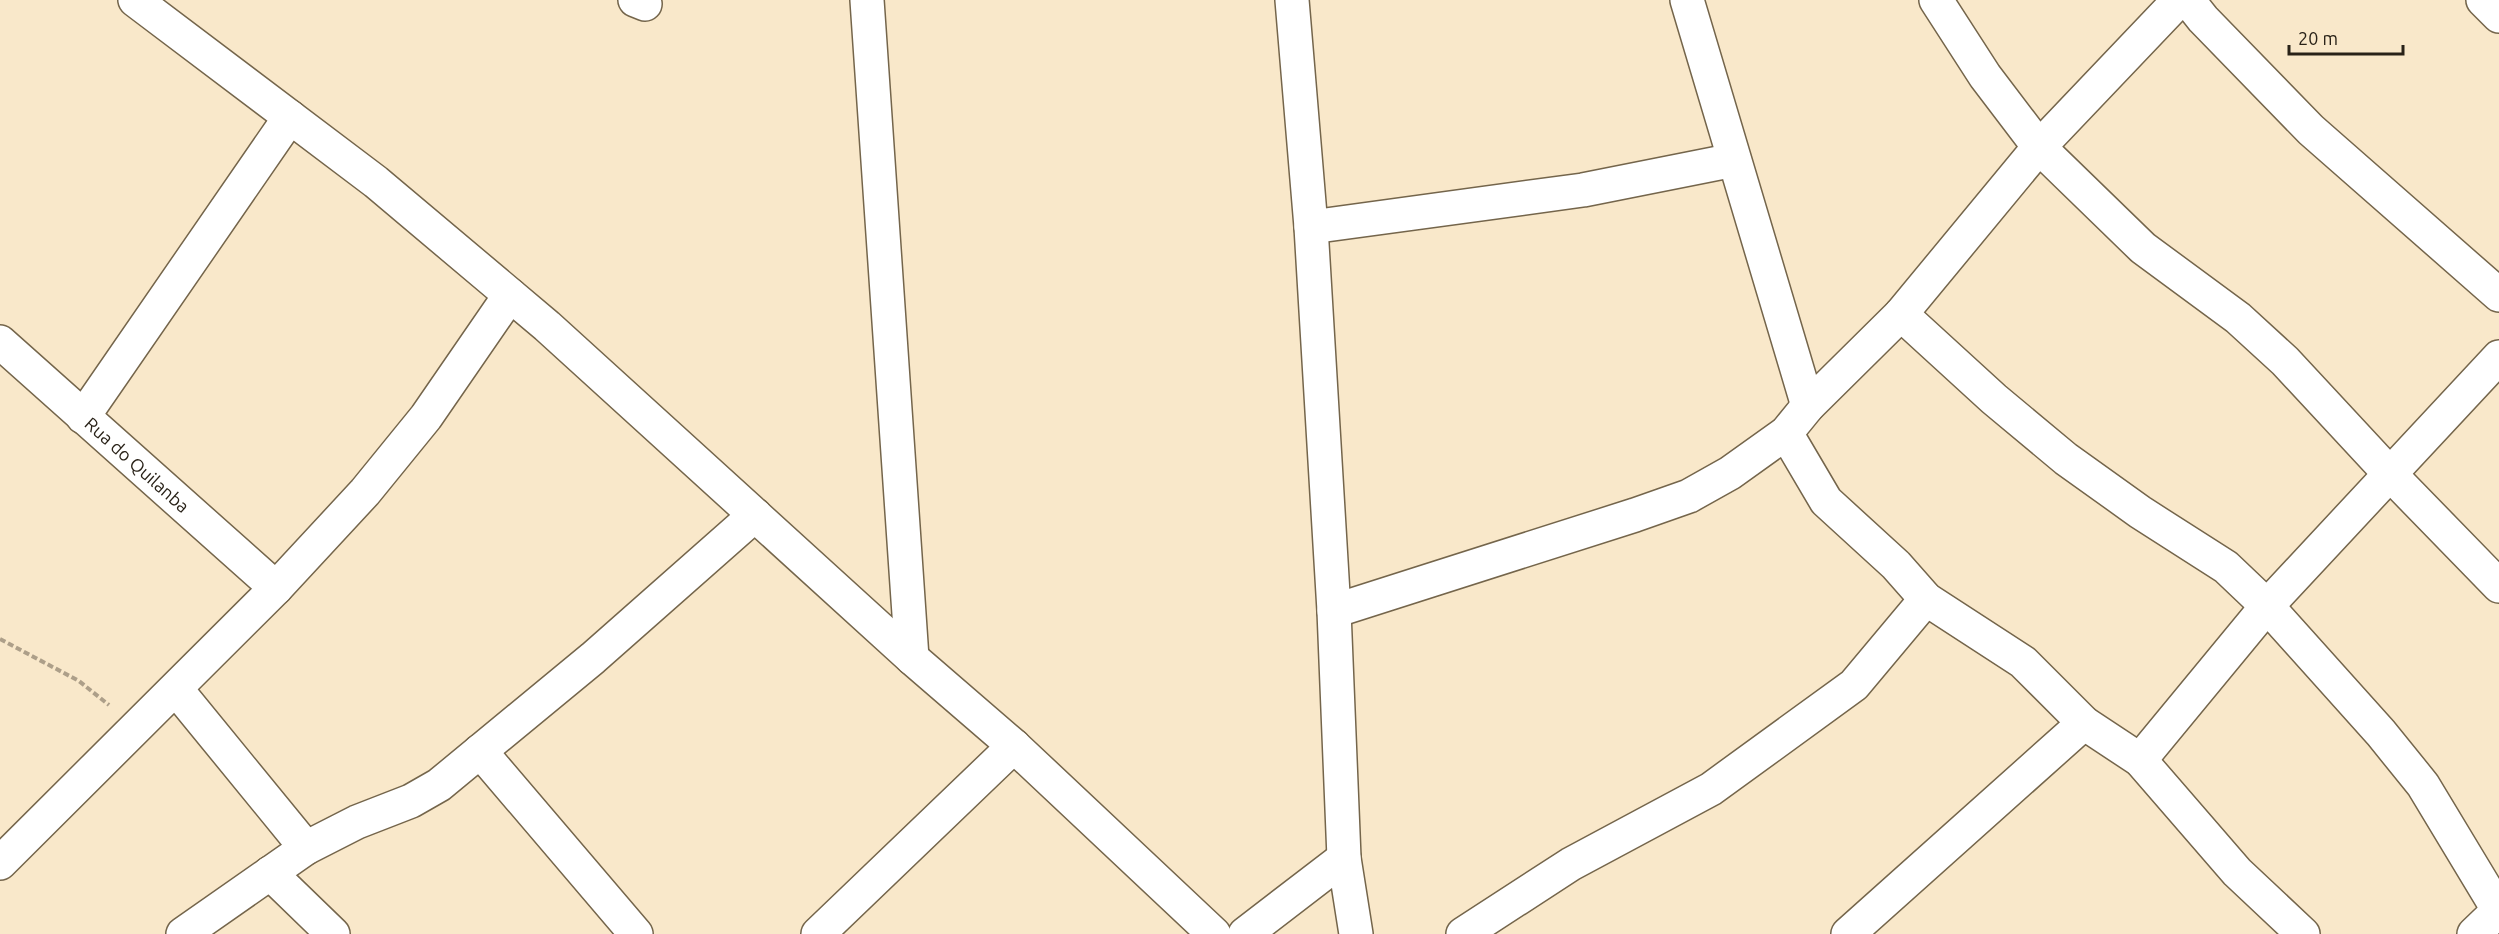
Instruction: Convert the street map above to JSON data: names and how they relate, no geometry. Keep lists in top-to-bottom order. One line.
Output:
{"streets":{"street":["Rua do Quilanba"]},"scale_bar":"20 m"}
